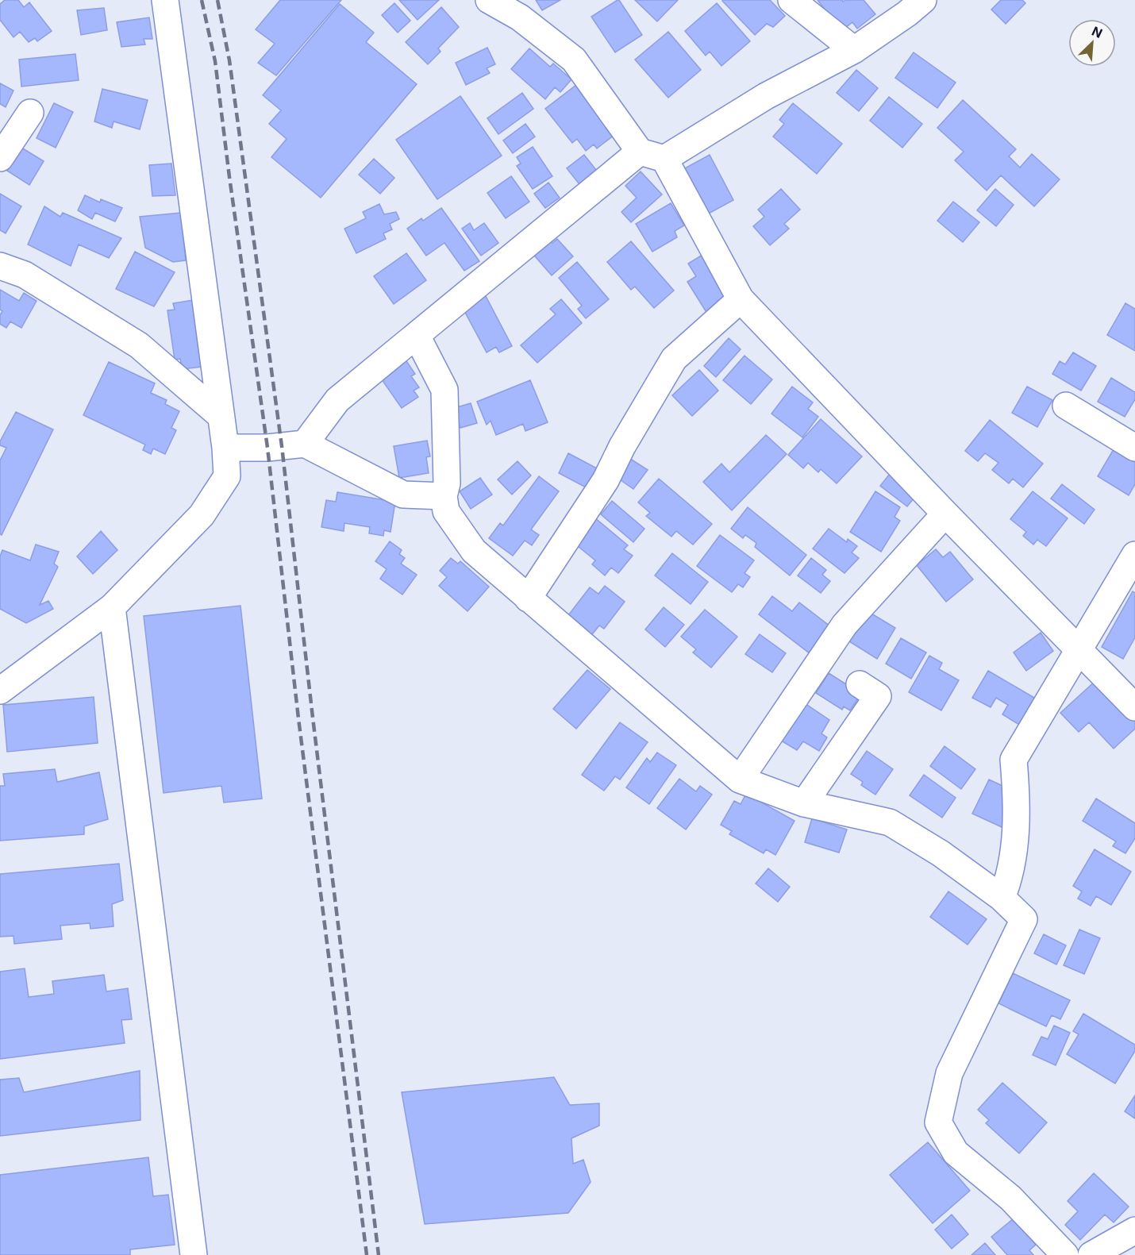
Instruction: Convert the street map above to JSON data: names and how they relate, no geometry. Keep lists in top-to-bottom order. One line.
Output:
{"north":"top right"}
